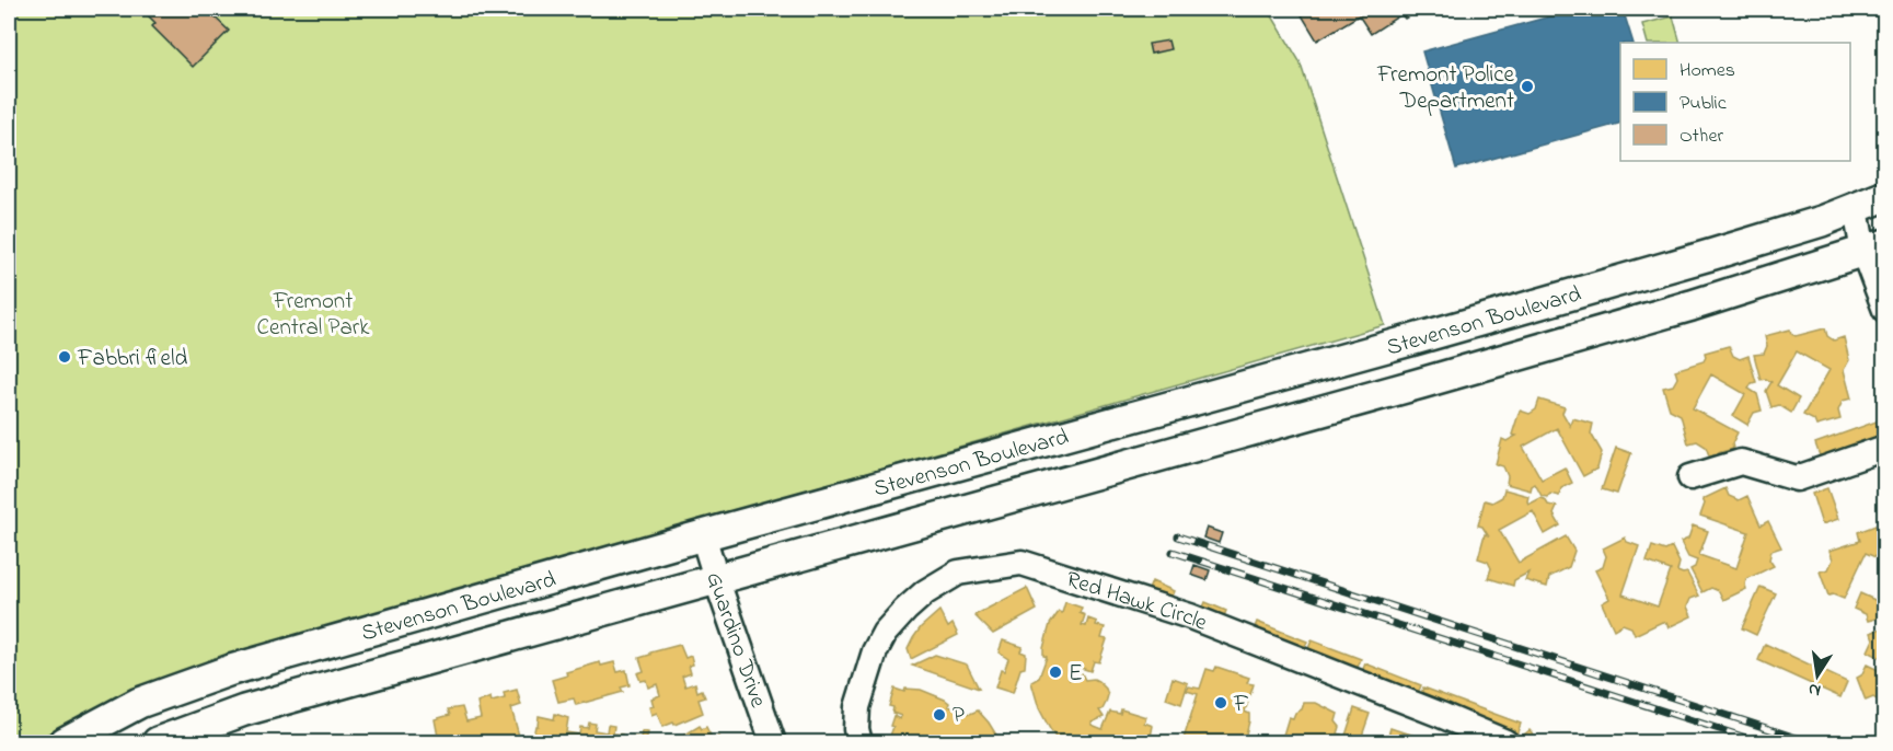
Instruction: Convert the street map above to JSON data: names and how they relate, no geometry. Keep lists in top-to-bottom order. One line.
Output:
{"streets":{"main road":["Stevenson Boulevard"],"street":["Red Hawk Circle","Guardino Drive"]},"crossings":[["Stevenson Boulevard","Guardino Drive"]],"parks":["Fremont Central Park"],"places":["Fremont Police Department","Fabbri field","E","F","P"],"legend":["Homes","Public","Other"],"north":"bottom"}
